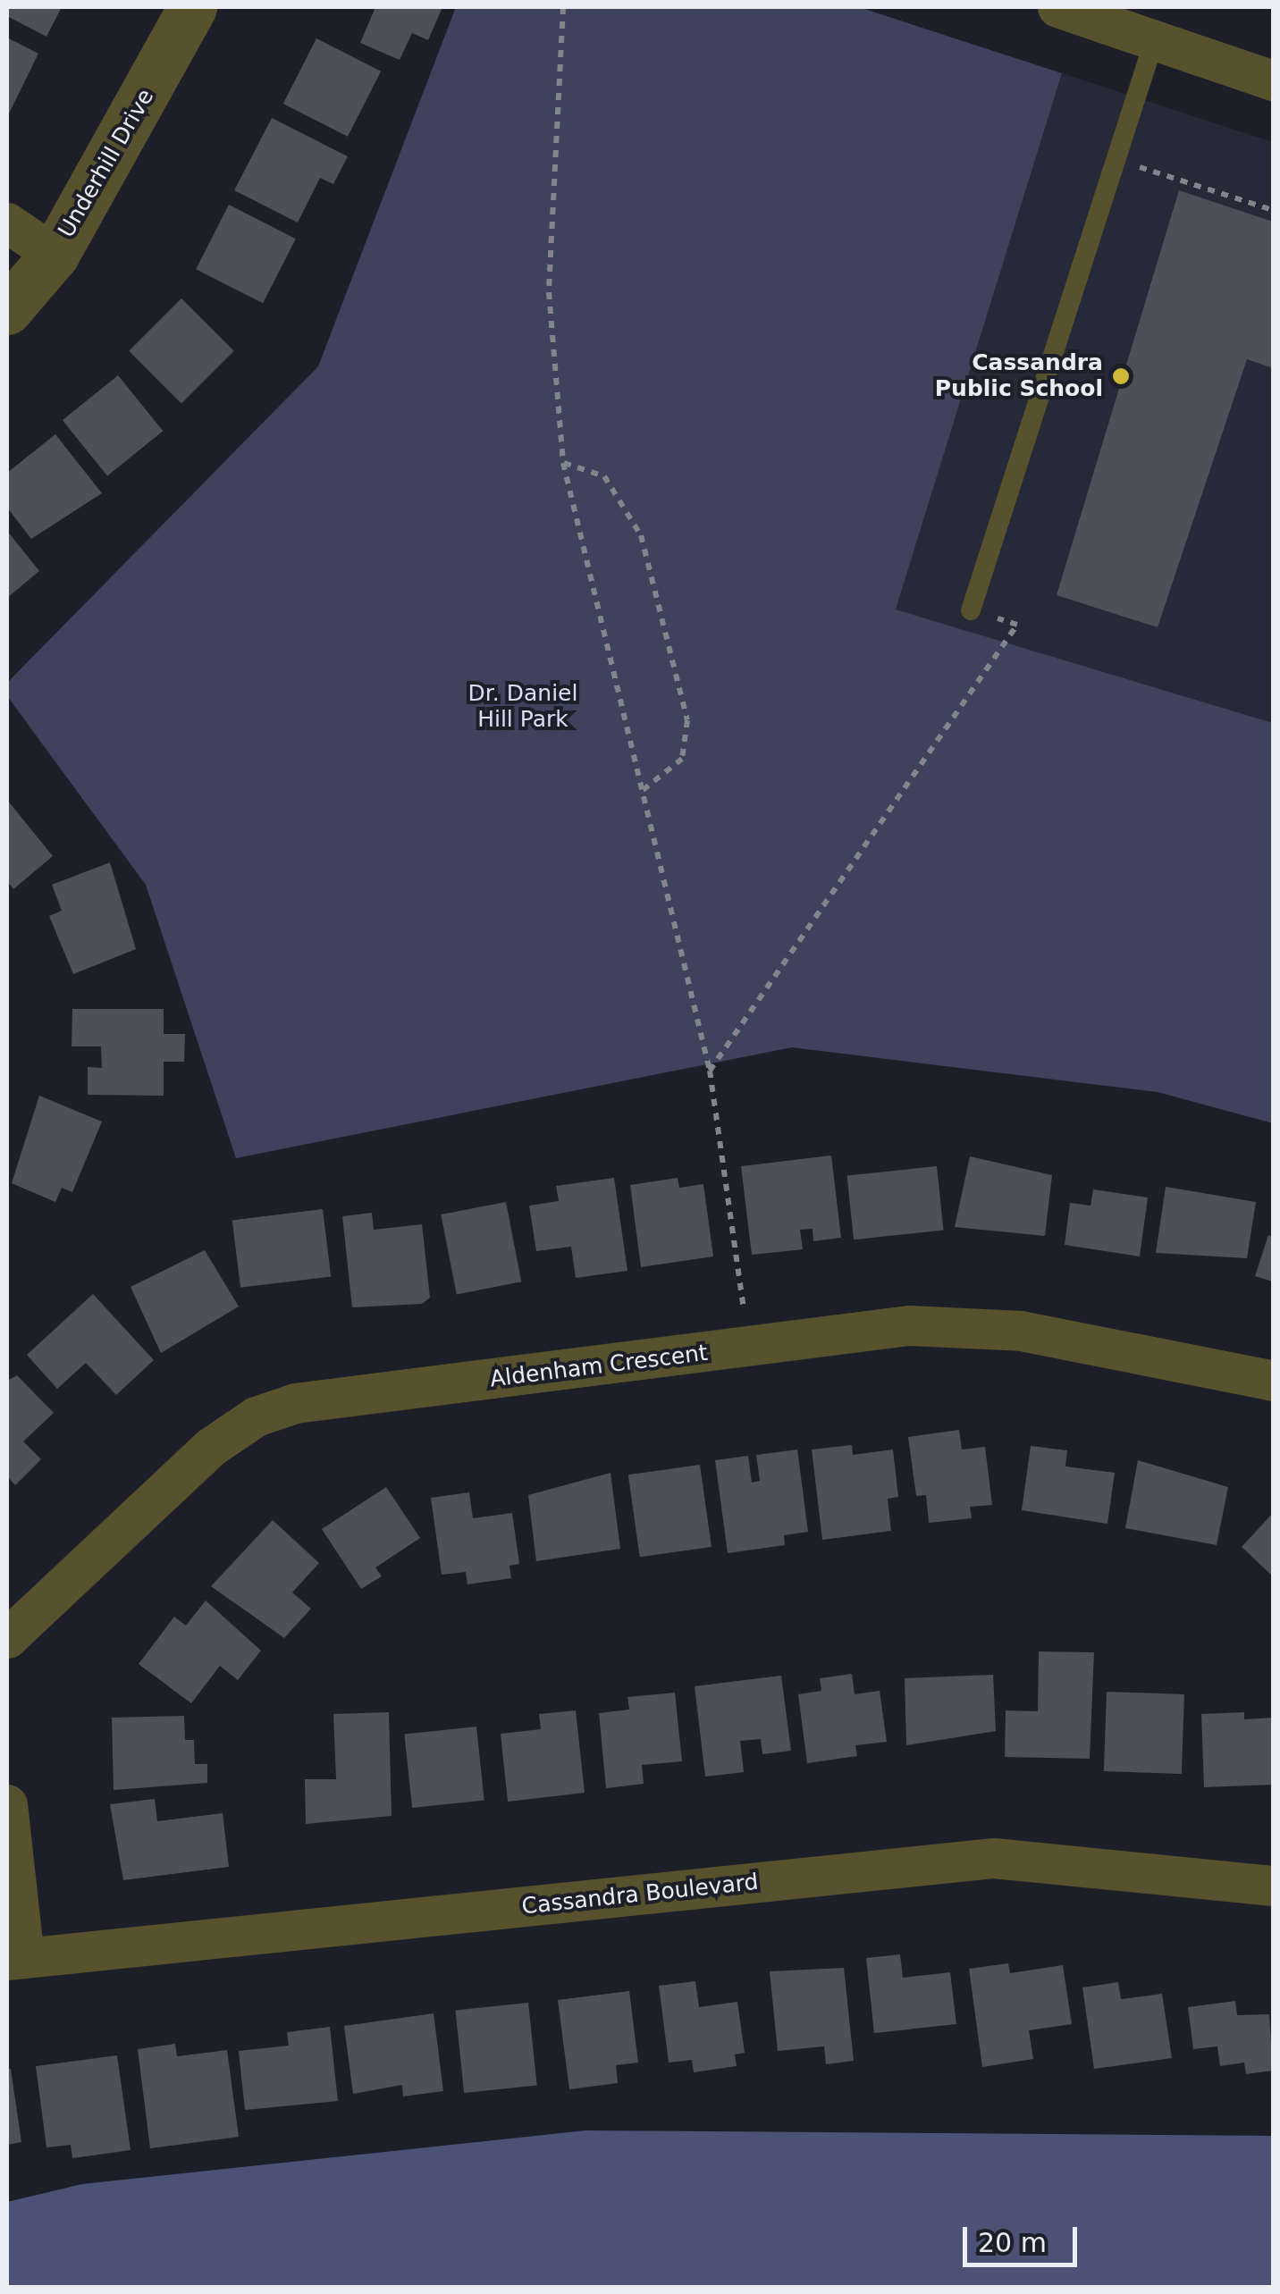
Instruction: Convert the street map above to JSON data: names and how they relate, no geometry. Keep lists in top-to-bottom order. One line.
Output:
{"streets":{"street":["Underhill Drive","Aldenham Crescent","Cassandra Boulevard"]},"parks":["Dr. Daniel Hill Park"],"places":["Cassandra Public School"],"scale_bar":"20 m"}
